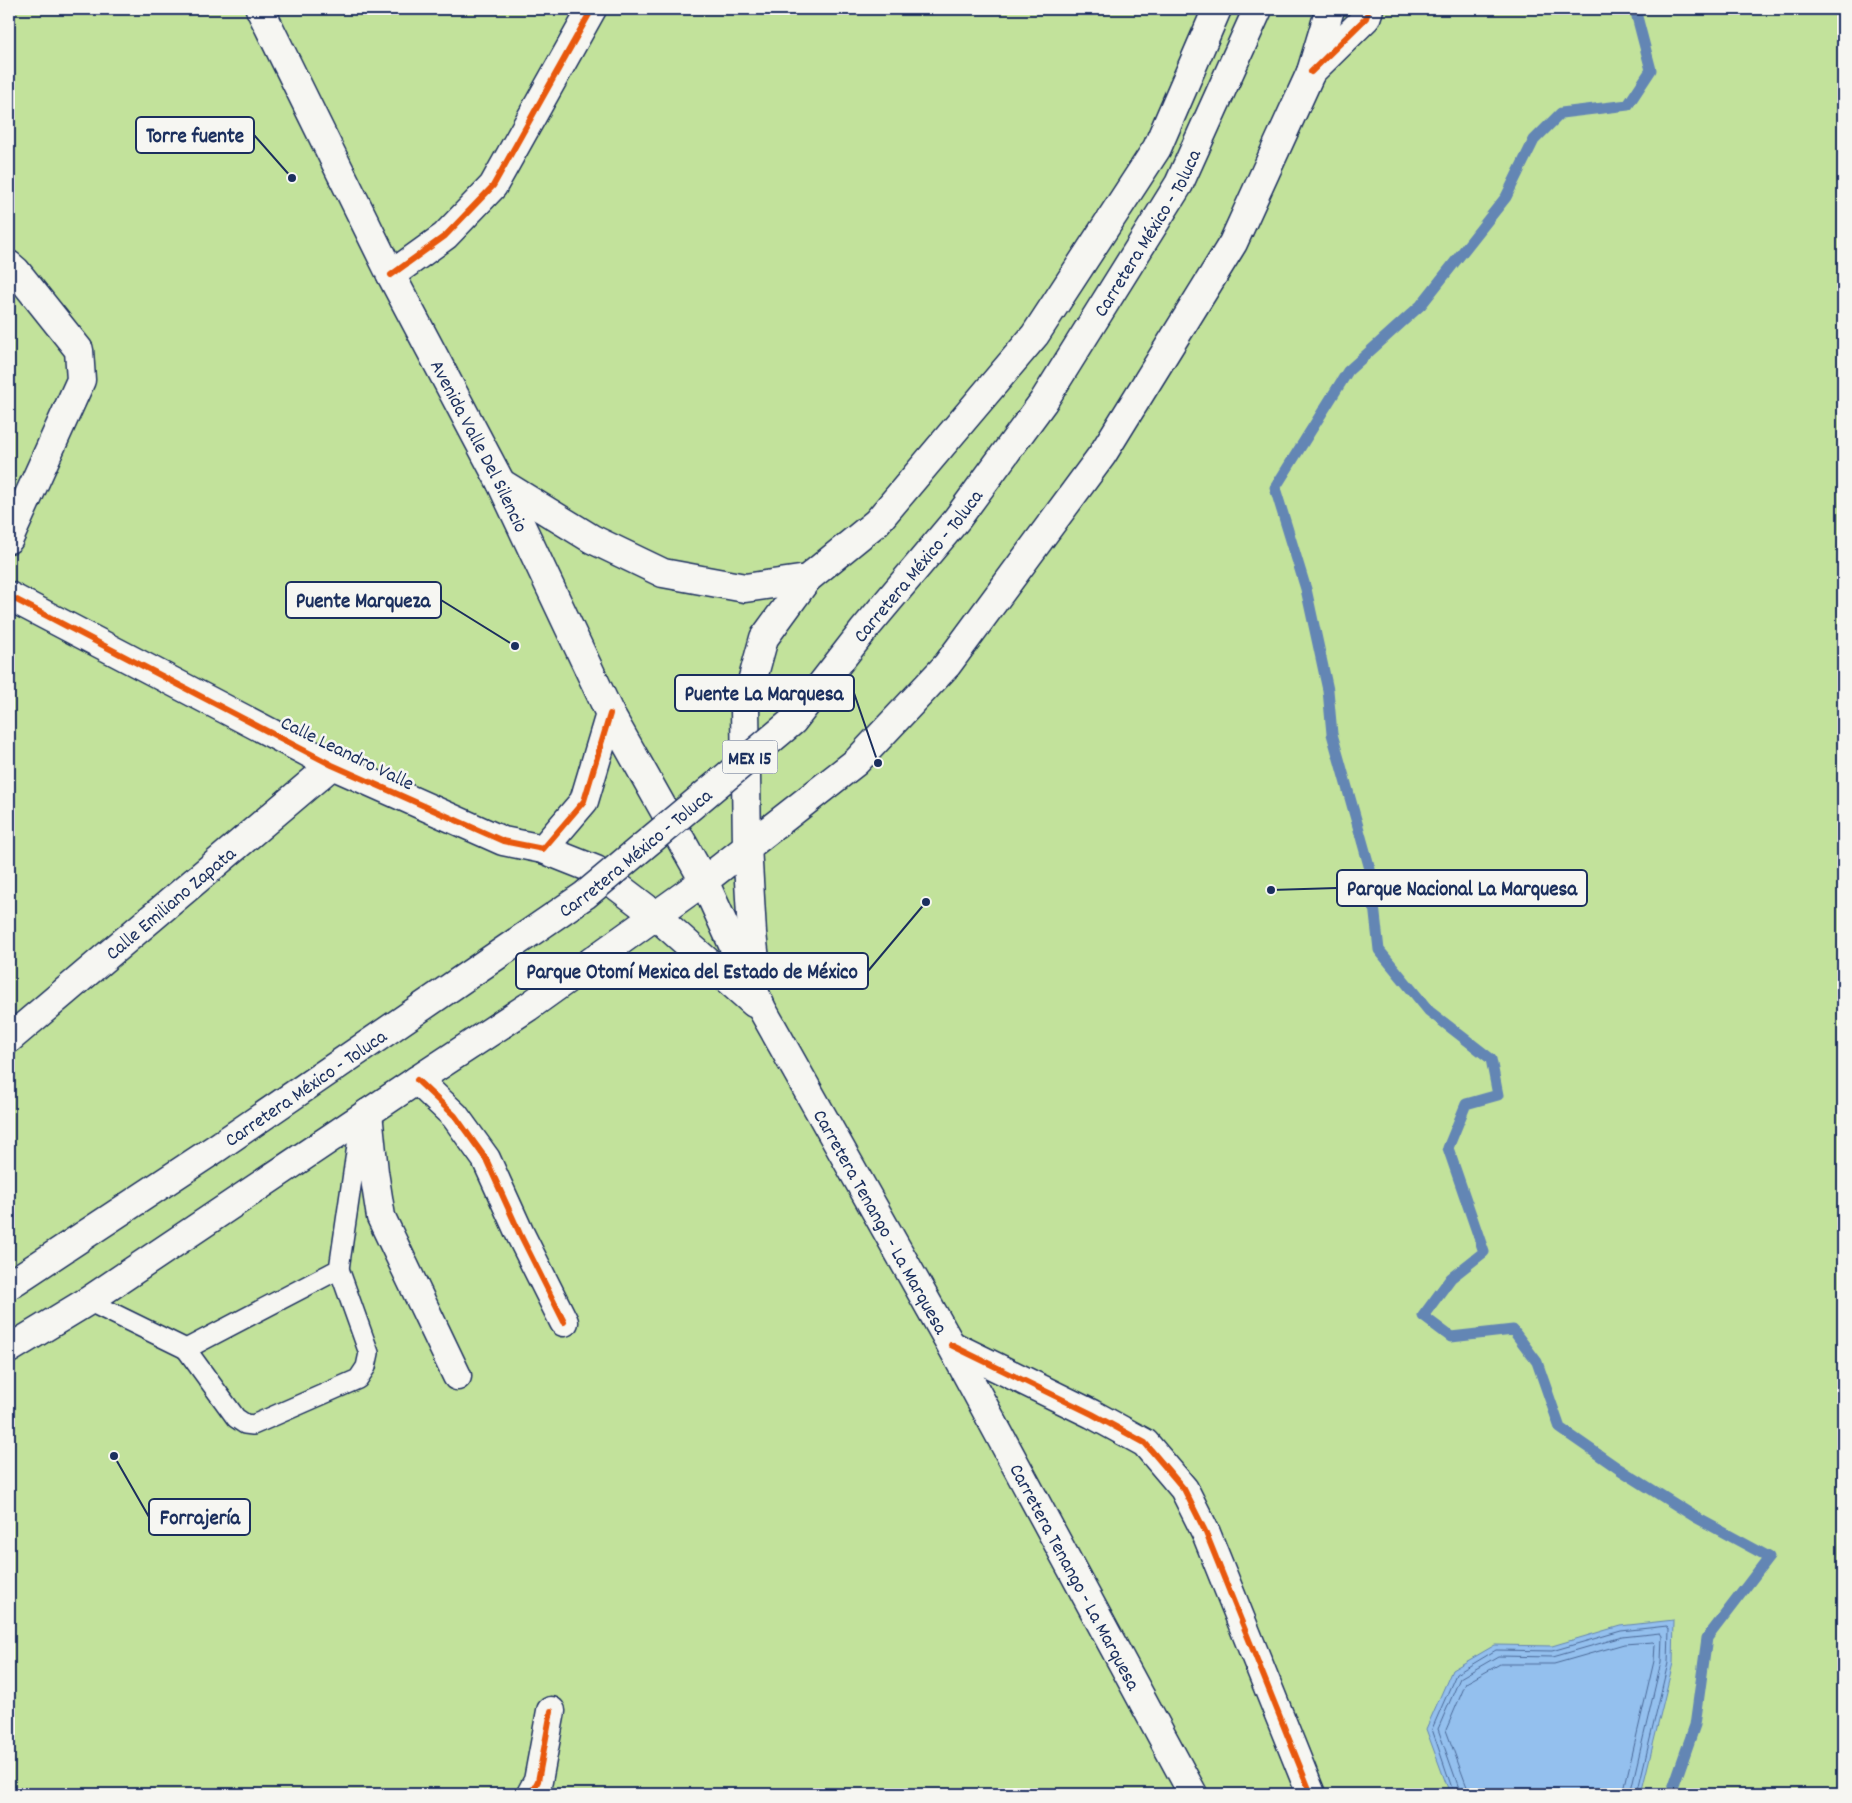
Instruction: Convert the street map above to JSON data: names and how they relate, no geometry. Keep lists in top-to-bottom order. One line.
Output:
{"streets":{"main road":["Carretera México - Toluca","Avenida Valle Del Silencio","Calle Leandro Valle","MEX 15","Calle Emiliano Zapata","Carretera Tenango - La Marquesa"]},"crossings":[["Avenida Valle Del Silencio","Carretera Tenango - La Marquesa"],["Calle Leandro Valle","Calle Emiliano Zapata"],["Calle Leandro Valle","Carretera Tenango - La Marquesa"]],"places":["Torre fuente","Puente Marqueza","Puente La Marquesa","Parque Nacional La Marquesa","Parque Otomí Mexica del Estado de México","Forrajería"]}
